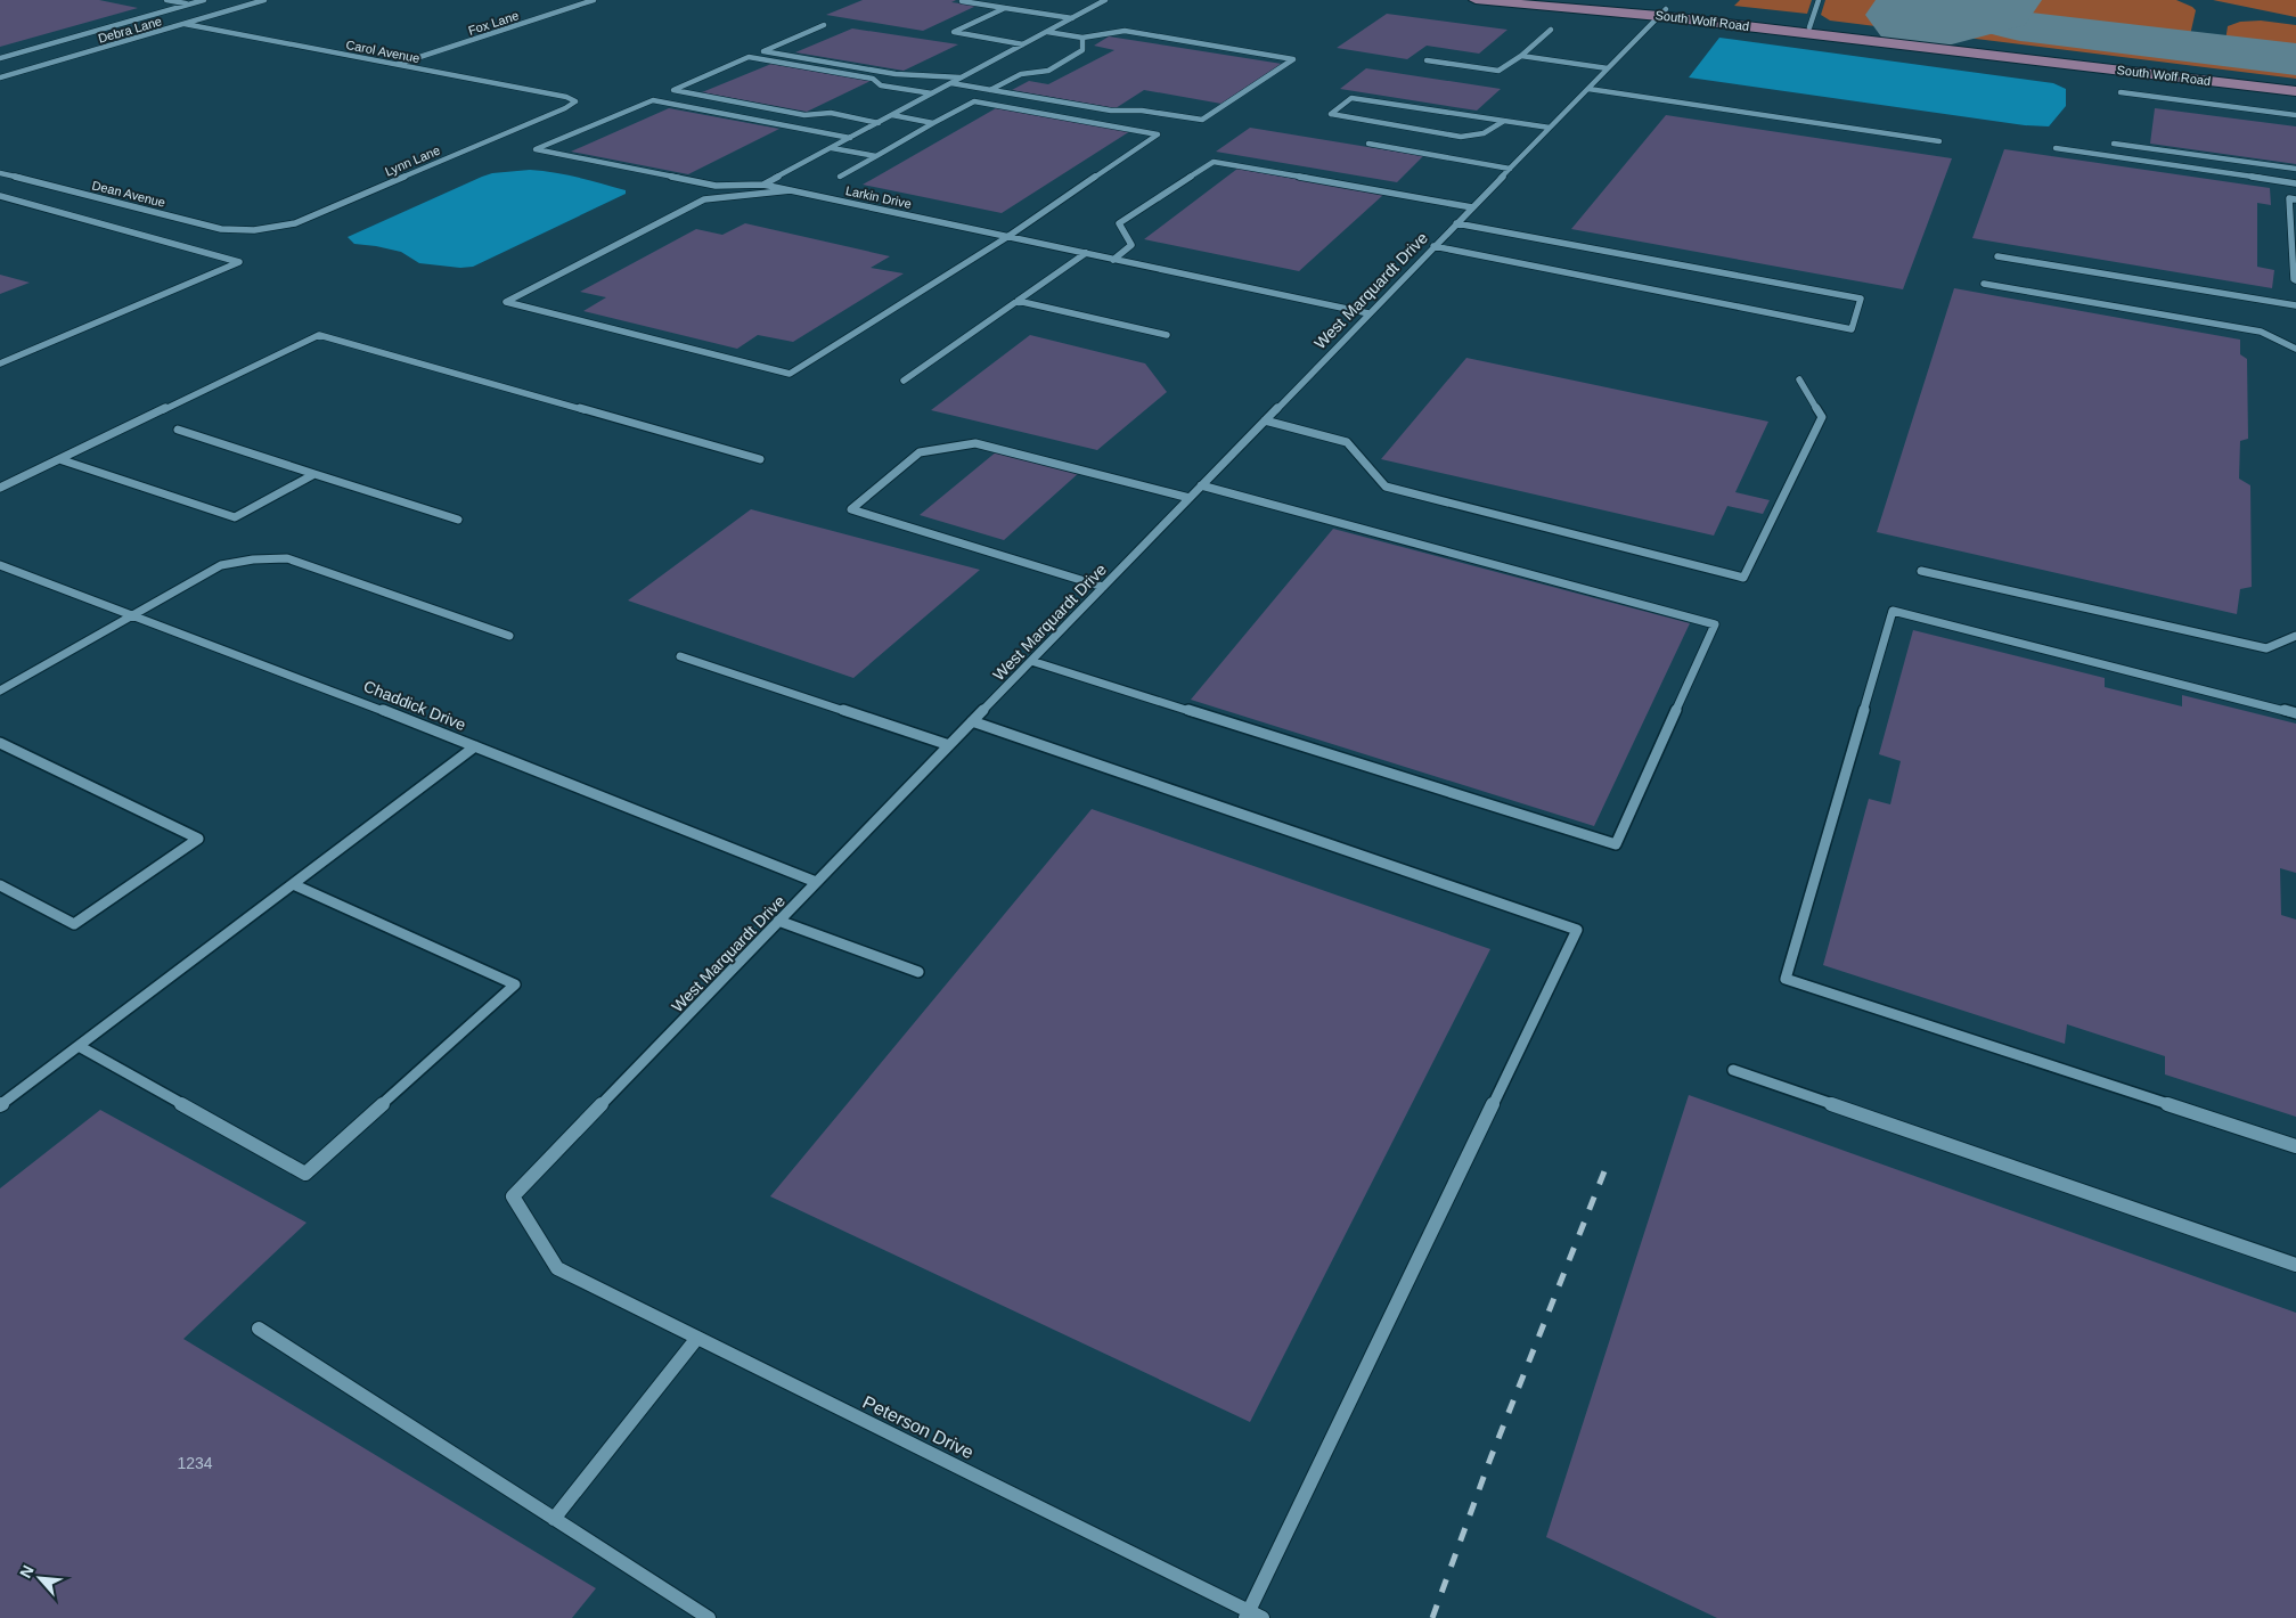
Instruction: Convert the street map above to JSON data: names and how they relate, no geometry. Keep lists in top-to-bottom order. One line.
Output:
{"streets":{"main road":["South Wolf Road"],"street":["Fox Lane","Debra Lane","Carol Avenue","Lynn Lane","Dean Avenue","Larkin Drive","West Marquardt Drive","Chaddick Drive","Peterson Drive"]},"crossings":[["South Wolf Road","West Marquardt Drive"],["Fox Lane","Carol Avenue"],["Debra Lane","Carol Avenue"],["Carol Avenue","Lynn Lane"],["Lynn Lane","Dean Avenue"],["Larkin Drive","West Marquardt Drive"],["West Marquardt Drive","Chaddick Drive"],["West Marquardt Drive","Peterson Drive"]],"house_numbers":["1234"],"north":"top left"}
